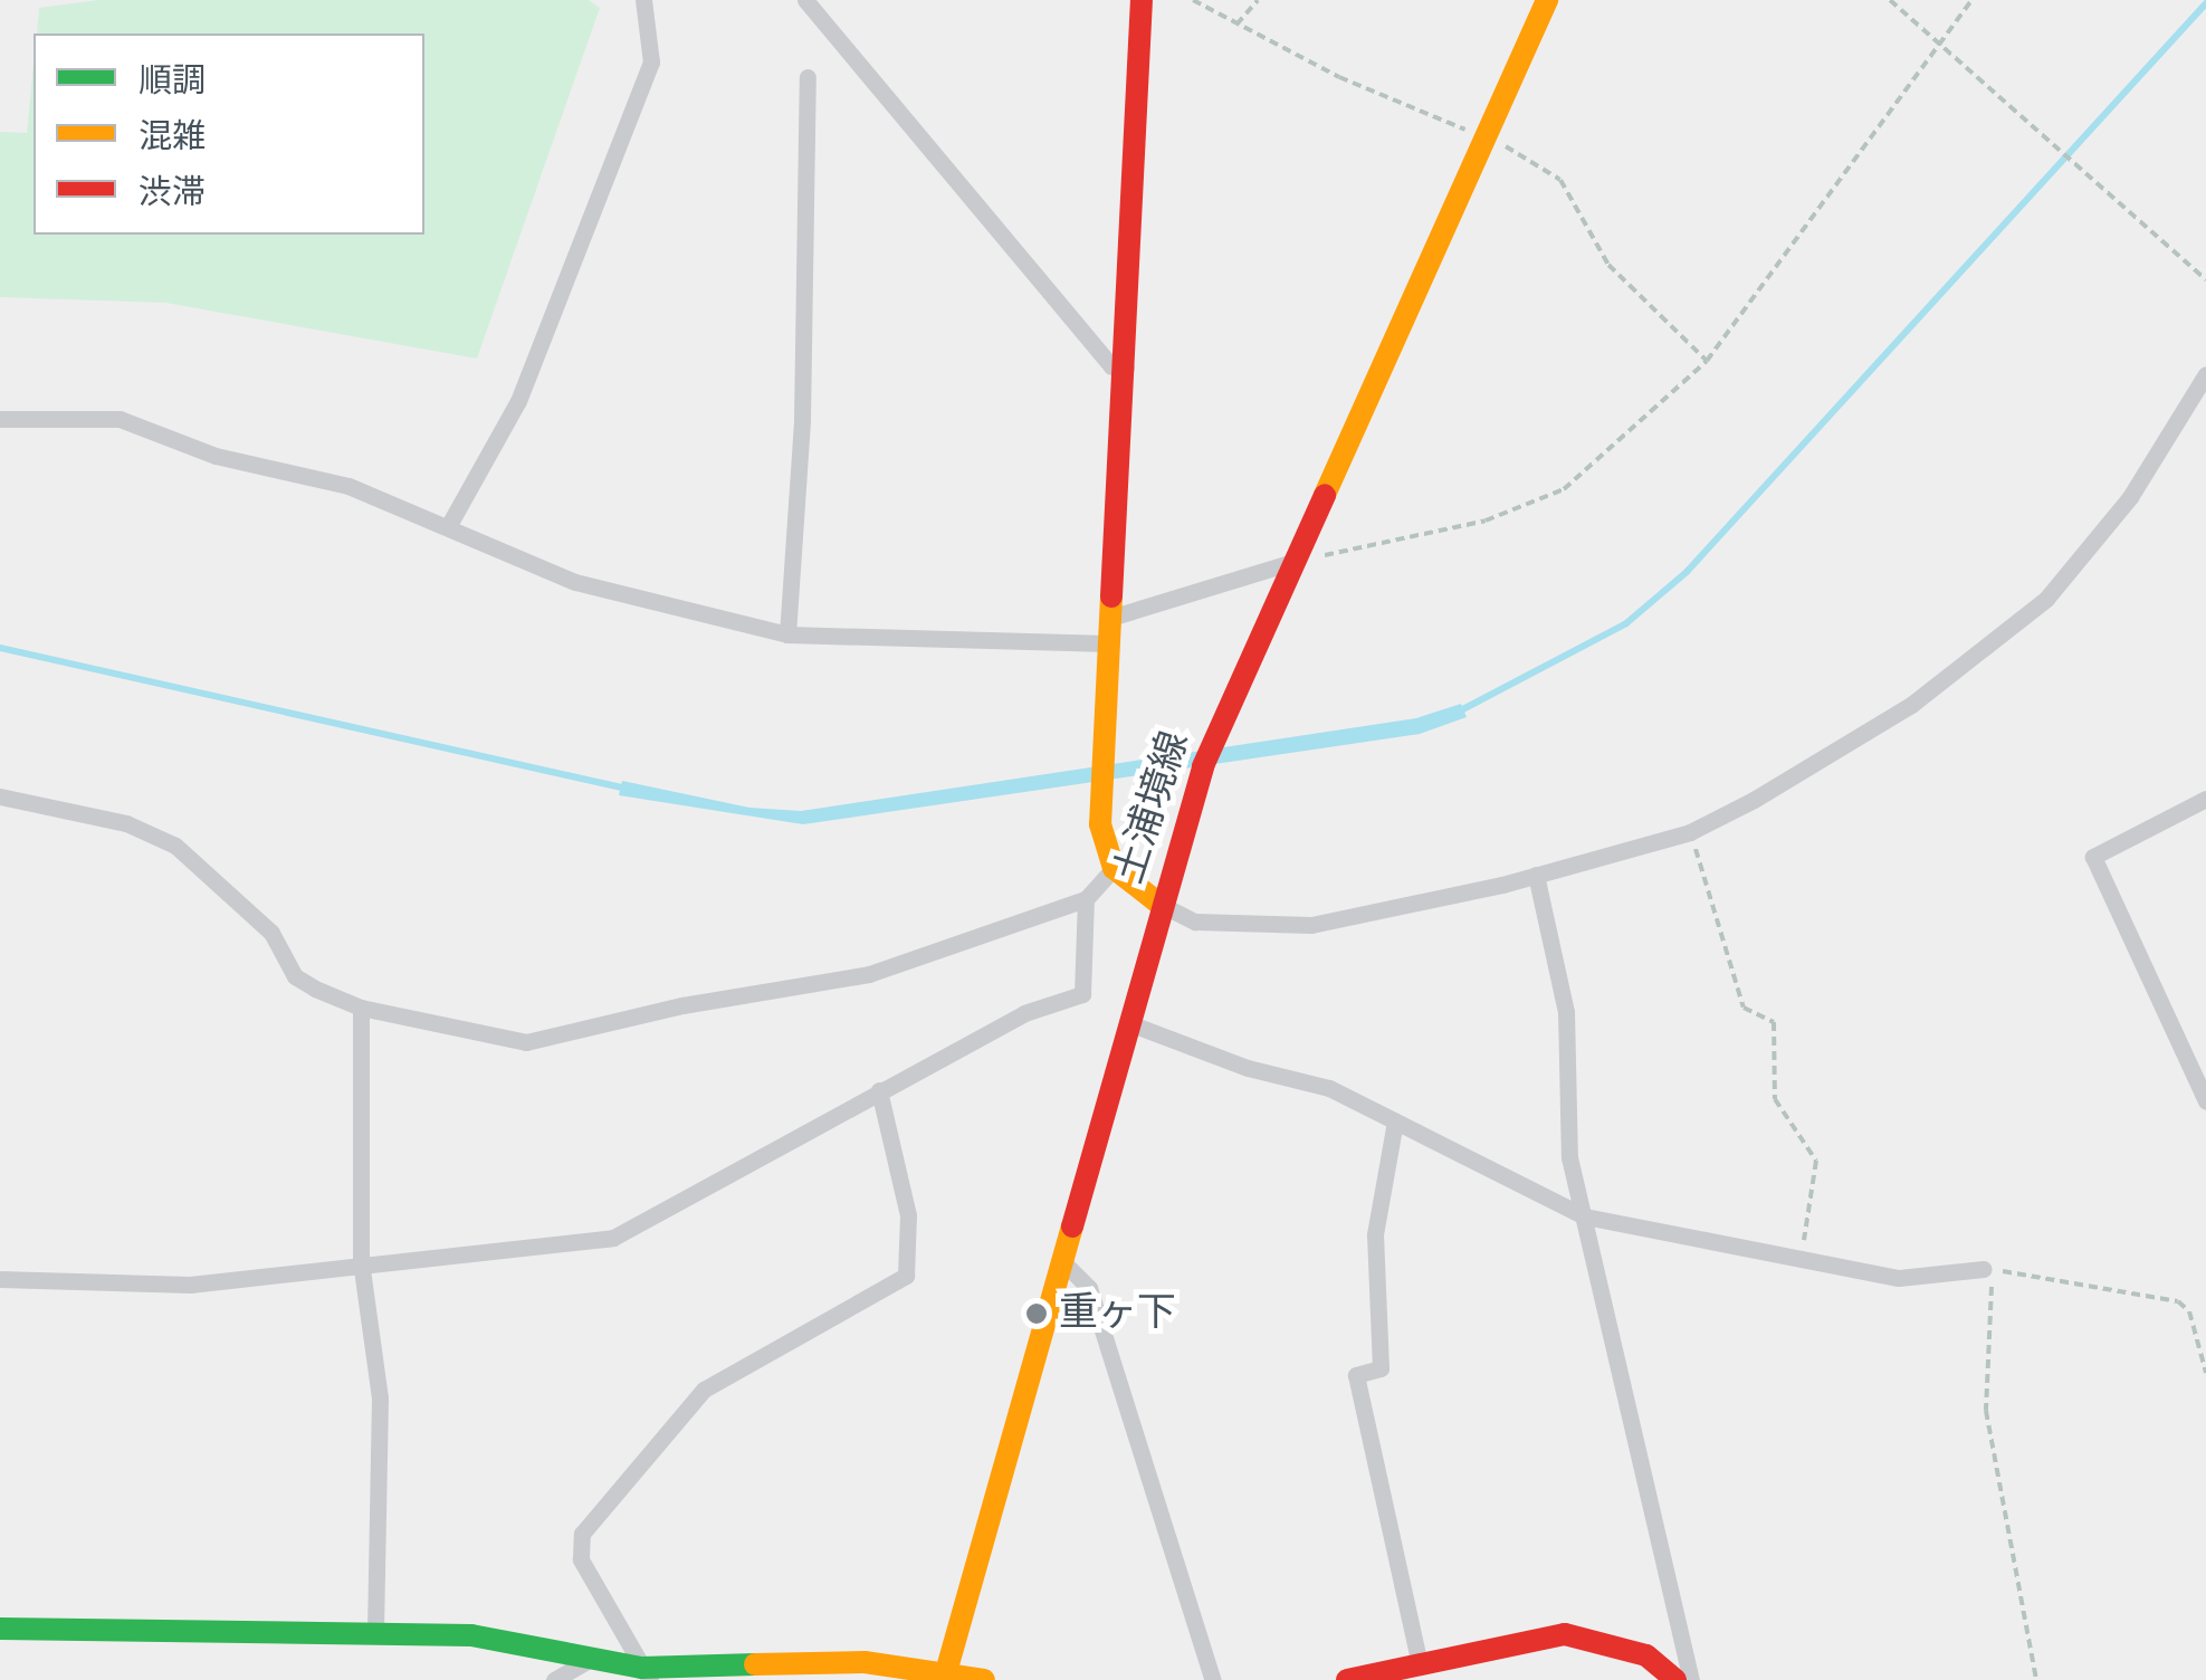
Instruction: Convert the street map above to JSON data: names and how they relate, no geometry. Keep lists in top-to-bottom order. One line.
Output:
{"streets":{"street":["土浦境線"]},"places":["重ヶ下"],"legend":["順調","混雑","渋滞"]}
